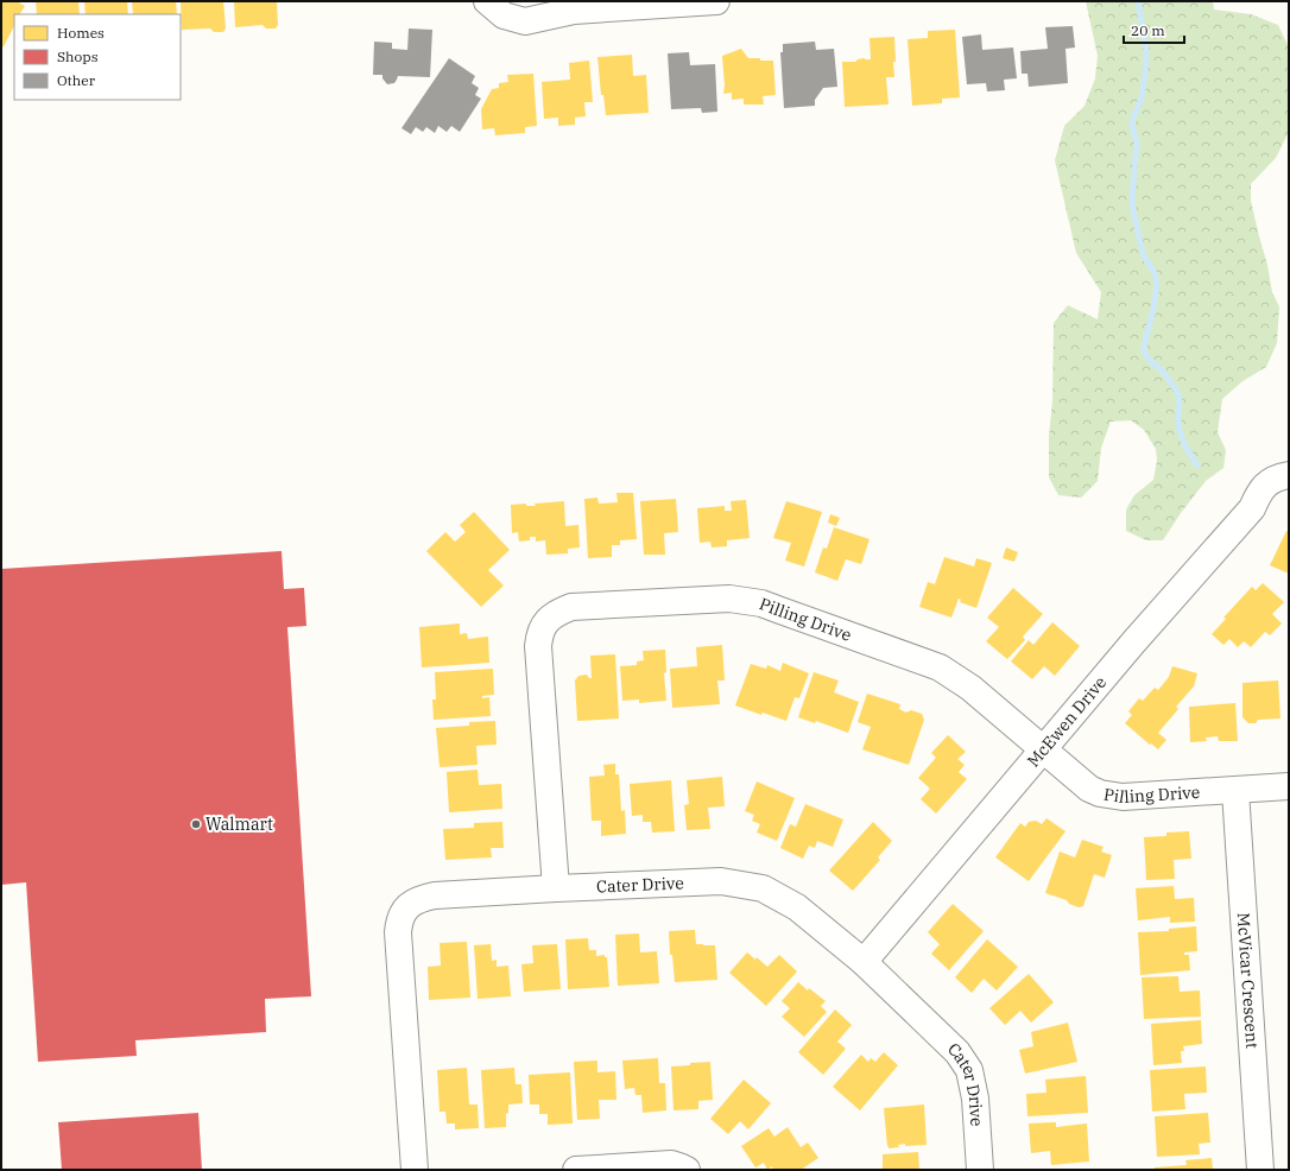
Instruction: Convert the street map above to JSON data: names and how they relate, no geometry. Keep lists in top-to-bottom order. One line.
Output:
{"streets":{"street":["Pilling Drive","McEwen Drive","Cater Drive","McVicar Crescent"]},"crossings":[["Pilling Drive","McEwen Drive"],["Pilling Drive","Cater Drive"],["Pilling Drive","McVicar Crescent"],["McEwen Drive","Cater Drive"]],"places":["Walmart"],"legend":["Homes","Shops","Other"],"scale_bar":"20 m"}
